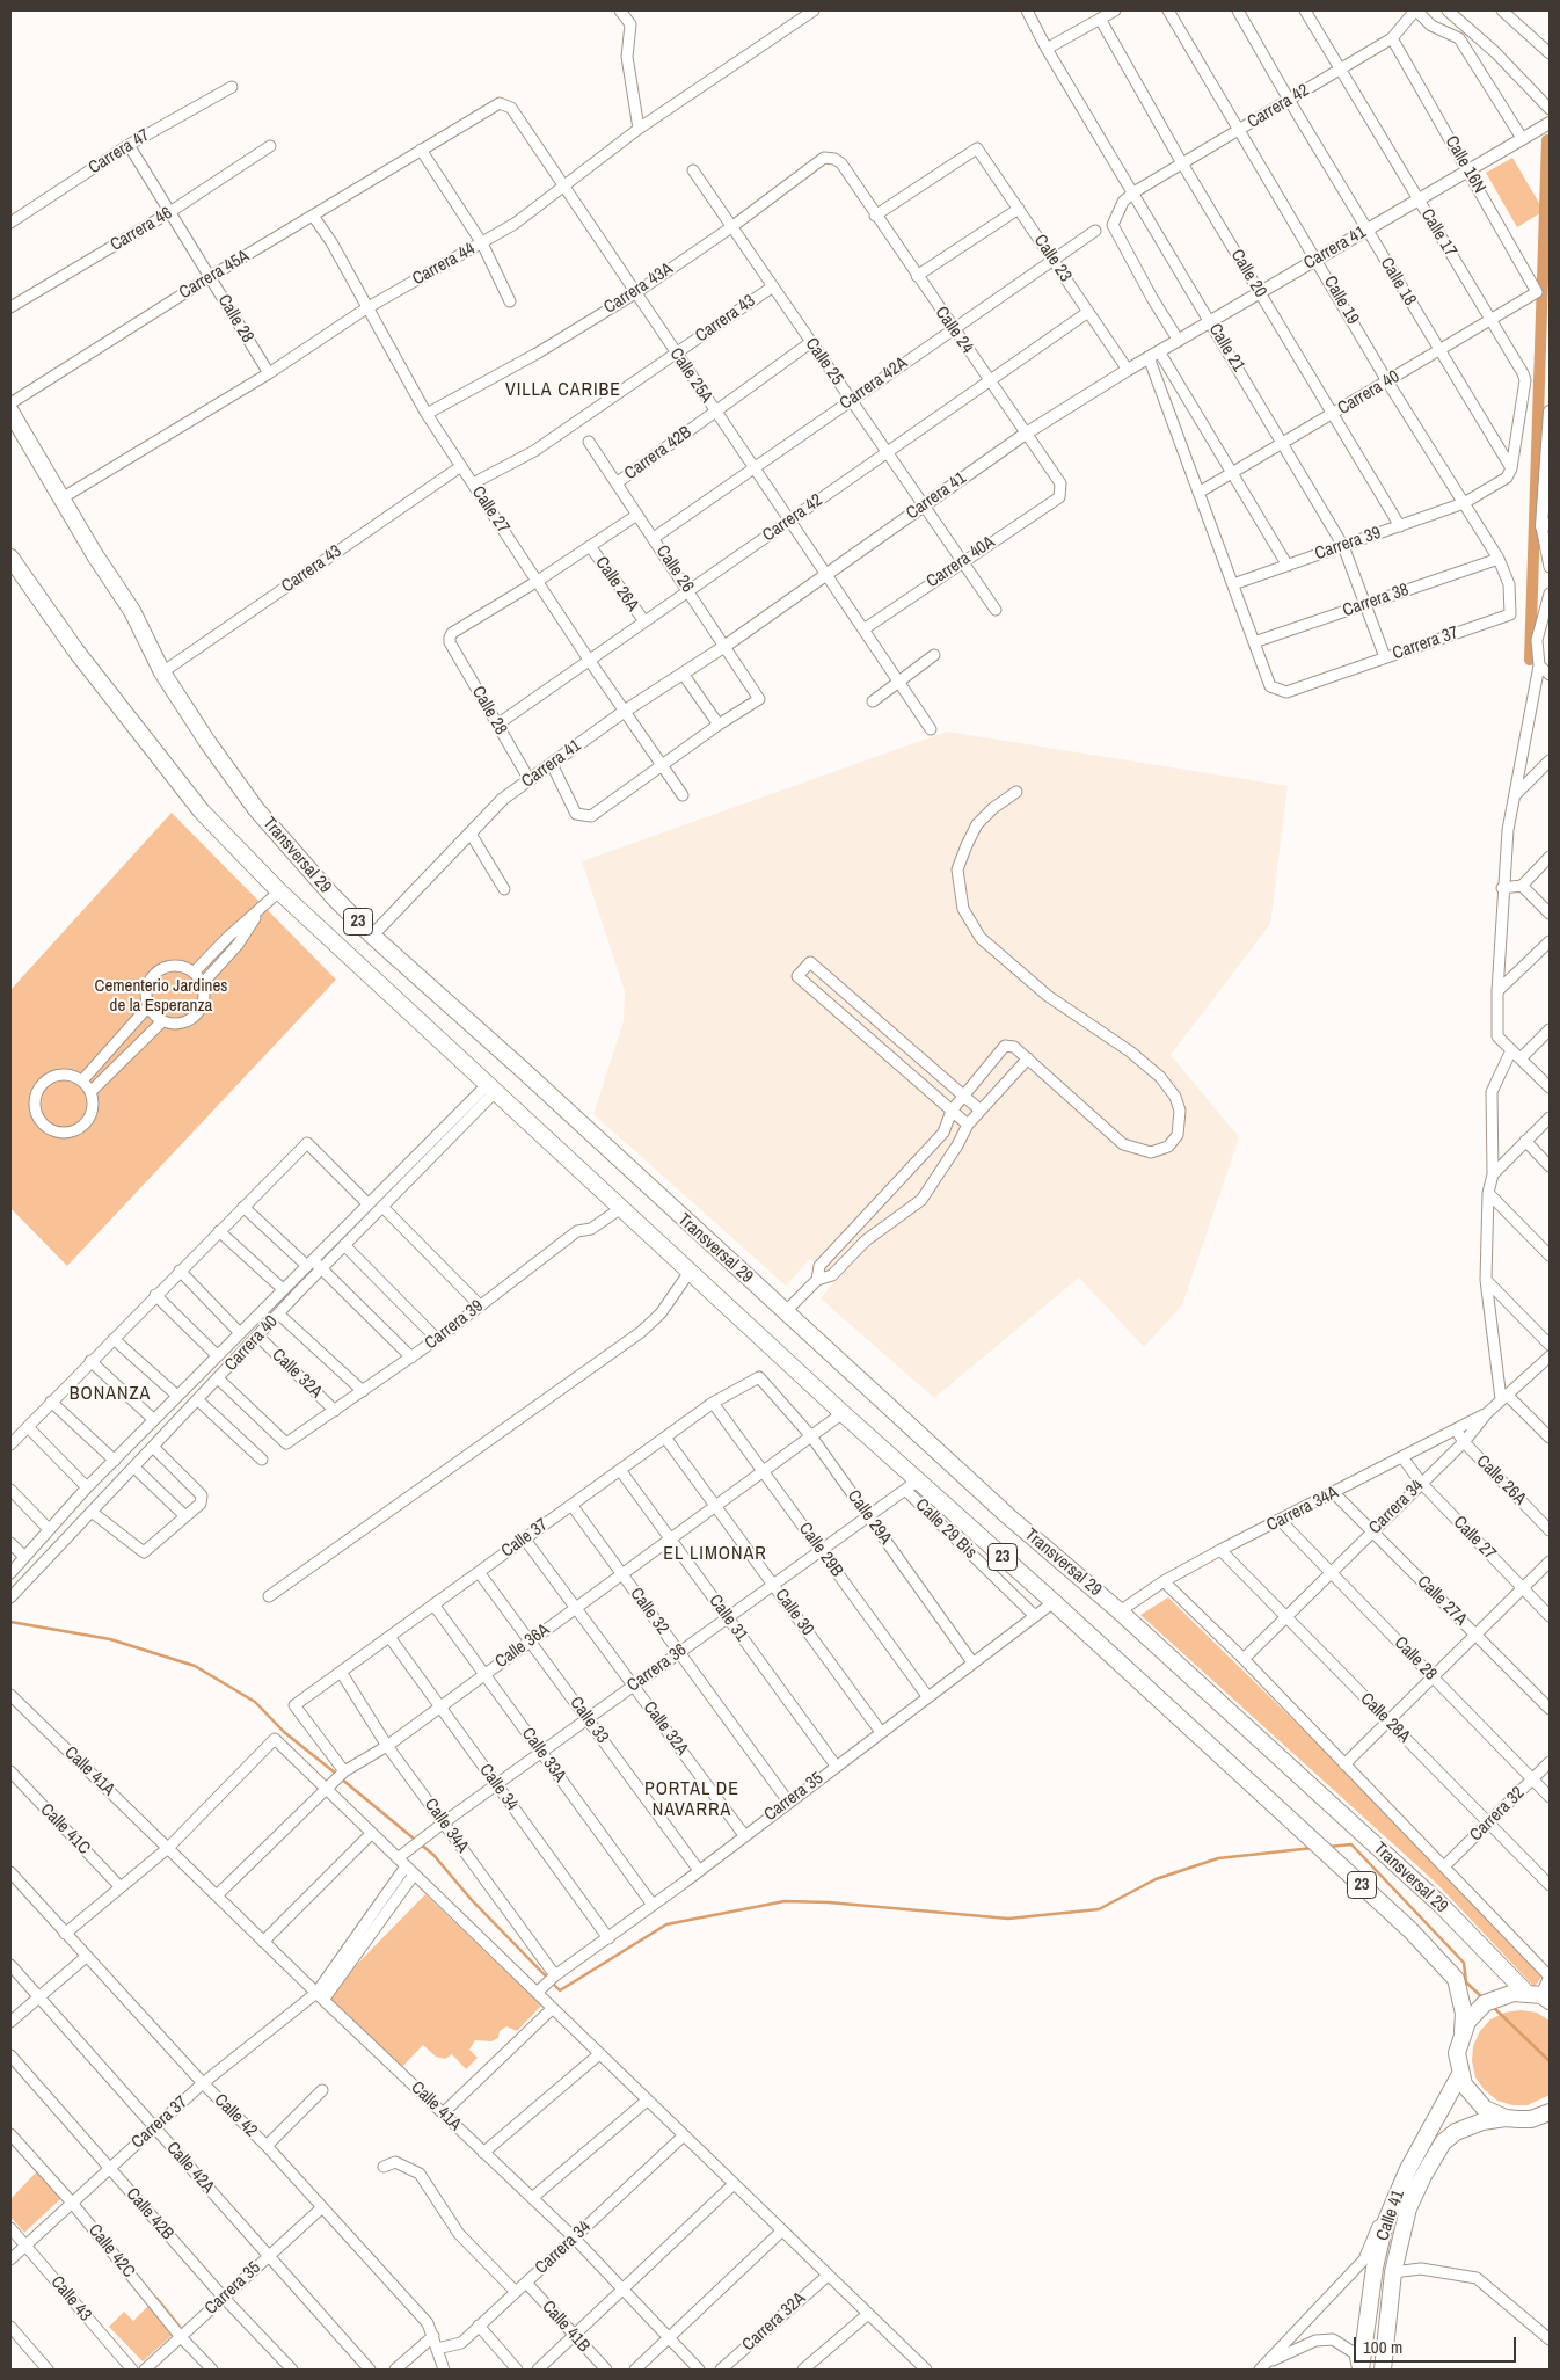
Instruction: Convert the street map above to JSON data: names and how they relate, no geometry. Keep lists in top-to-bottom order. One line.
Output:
{"streets":{"highway":["Transversal 29","23","Calle 41"],"street":["Carrera 42","Carrera 47","Calle 16N","Carrera 46","Calle 17","Carrera 41","Calle 23","Carrera 44","Calle 20","Carrera 45A","Calle 18","Carrera 43A","Calle 19","Calle 28","Carrera 43","Calle 24","Calle 21","Calle 25","Calle 25A","Carrera 42A","Carrera 40","Carrera 42B","Calle 27","Carrera 39","Carrera 40A","Calle 26","Calle 26A","Carrera 38","Carrera 37","Calle 32A","Carrera 34","Carrera 34A","Calle 29A","Calle 29 Bis","Calle 37","Calle 29B","Calle 27A","Calle 32","Calle 30","Calle 31","Calle 36A","Carrera 36","Calle 28A","Calle 33","Calle 33A","Calle 41A","Calle 34","Carrera 35","Carrera 32","Calle 34A","Calle 41C","Calle 42","Calle 42A","Calle 42B","Calle 42C","Calle 43","Carrera 32A","Calle 41B"]},"crossings":[["Carrera 42","Calle 16N"],["Carrera 42","Calle 17"],["Carrera 42","Calle 23"],["Carrera 42","Calle 20"],["Carrera 42","Calle 18"],["Carrera 42","Calle 19"],["Carrera 42","Calle 28"],["Carrera 42","Calle 24"],["Carrera 42","Calle 21"],["Carrera 42","Calle 25"],["Carrera 42","Calle 25A"],["Carrera 42","Calle 27"],["Carrera 42","Calle 26"],["Carrera 42","Calle 26A"],["Carrera 47","Calle 28"],["Calle 16N","Carrera 41"],["Calle 16N","Carrera 40"],["Carrera 46","Calle 28"],["Calle 17","Carrera 41"],["Calle 17","Calle 18"],["Calle 17","Carrera 40"],["Carrera 41","Calle 23"],["Carrera 41","Calle 20"],["Carrera 41","Calle 18"],["Carrera 41","Calle 19"],["Carrera 41","Calle 28"],["Carrera 41","Calle 24"],["Carrera 41","Calle 21"],["Carrera 41","Calle 25"],["Carrera 41","Calle 25A"],["Carrera 41","Calle 27"],["Carrera 41","Calle 26"],["Carrera 41","Transversal 29"],["Calle 23","Calle 24"],["Calle 23","Carrera 42A"],["Carrera 44","Calle 28"],["Carrera 44","Calle 25A"],["Carrera 44","Calle 27"],["Carrera 44","Transversal 29"],["Calle 20","Carrera 40"],["Calle 20","Carrera 39"],["Carrera 45A","Calle 28"],["Carrera 45A","Calle 25A"],["Carrera 45A","Calle 27"],["Calle 18","Carrera 40"],["Carrera 43A","Calle 24"],["Carrera 43A","Calle 25"],["Carrera 43A","Calle 25A"],["Carrera 43A","Calle 27"],["Calle 19","Carrera 40"],["Calle 19","Carrera 39"],["Calle 19","Carrera 38"],["Calle 19","Carrera 37"],["Calle 28","Calle 27"],["Calle 28","Carrera 34"],["Calle 28","Carrera 34A"],["Calle 28","Carrera 32"],["Carrera 43","Calle 25"],["Carrera 43","Calle 25A"],["Carrera 43","Calle 27"],["Carrera 43","Transversal 29"],["Calle 24","Carrera 42A"],["Calle 24","Carrera 40A"],["Calle 21","Carrera 40"],["Calle 21","Carrera 39"],["Calle 21","Carrera 38"],["Calle 21","Carrera 37"],["Calle 25","Carrera 42A"],["Calle 25","Carrera 42B"],["Calle 25","Carrera 40A"],["Calle 25A","Carrera 42A"],["Calle 25A","Carrera 42B"],["Calle 25A","Carrera 40A"],["Carrera 42A","Calle 26"],["Carrera 40","Carrera 39"],["Carrera 40","Transversal 29"],["Carrera 40","Calle 32A"],["Carrera 42B","Calle 26"],["Calle 27","Carrera 34"],["Calle 27","Carrera 34A"],["Carrera 39","Transversal 29"],["Carrera 39","Calle 32A"],["Calle 26A","Carrera 34"],["Calle 26A","Carrera 34A"],["Carrera 38","Carrera 37"],["Carrera 37","Carrera 36"],["Carrera 37","Calle 41A"],["Carrera 37","Calle 42"],["Carrera 37","Calle 42A"],["Carrera 37","Calle 42B"],["Carrera 37","Calle 42C"],["Carrera 37","Calle 43"],["Transversal 29","23"],["Transversal 29","Carrera 34A"],["Transversal 29","Calle 29 Bis"],["Transversal 29","Calle 36A"],["Transversal 29","Carrera 36"],["Transversal 29","Carrera 35"],["23","Calle 41"],["Calle 32A","Calle 37"],["Calle 32A","Calle 36A"],["Calle 32A","Carrera 36"],["Calle 32A","Carrera 35"],["Carrera 34","Carrera 34A"],["Carrera 34","Calle 27A"],["Carrera 34","Calle 28A"],["Carrera 34","Calle 41A"],["Carrera 34","Calle 42"],["Carrera 34","Calle 41B"],["Carrera 34A","Calle 27A"],["Carrera 34A","Calle 28A"],["Calle 29A","Calle 37"],["Calle 29A","Calle 36A"],["Calle 29A","Carrera 36"],["Calle 29A","Carrera 35"],["Calle 29 Bis","Carrera 36"],["Calle 29 Bis","Carrera 35"],["Calle 37","Calle 29B"],["Calle 37","Calle 32"],["Calle 37","Calle 30"],["Calle 37","Calle 31"],["Calle 37","Calle 36A"],["Calle 37","Calle 33"],["Calle 37","Calle 33A"],["Calle 37","Calle 34"],["Calle 37","Calle 34A"],["Calle 29B","Calle 36A"],["Calle 29B","Carrera 36"],["Calle 29B","Carrera 35"],["Calle 32","Calle 36A"],["Calle 32","Carrera 36"],["Calle 32","Carrera 35"],["Calle 30","Calle 36A"],["Calle 30","Carrera 36"],["Calle 30","Carrera 35"],["Calle 31","Calle 36A"],["Calle 31","Carrera 36"],["Calle 31","Carrera 35"],["Calle 36A","Calle 33"],["Calle 36A","Calle 33A"],["Calle 36A","Calle 41A"],["Calle 36A","Calle 34"],["Calle 36A","Calle 34A"],["Carrera 36","Calle 33"],["Carrera 36","Calle 33A"],["Carrera 36","Calle 41A"],["Carrera 36","Calle 34"],["Carrera 36","Calle 34A"],["Calle 28A","Carrera 32"],["Calle 33","Carrera 35"],["Calle 33A","Carrera 35"],["Calle 34","Carrera 35"],["Carrera 35","Calle 34A"],["Carrera 35","Calle 42"],["Carrera 35","Calle 42A"],["Carrera 35","Calle 42B"],["Carrera 35","Calle 42C"]],"districts":["VILLA CARIBE","BONANZA","EL LIMONAR","PORTAL DE NAVARRA"],"parks":["Cementerio Jardines de la Esperanza"],"scale_bar":"100 m"}
